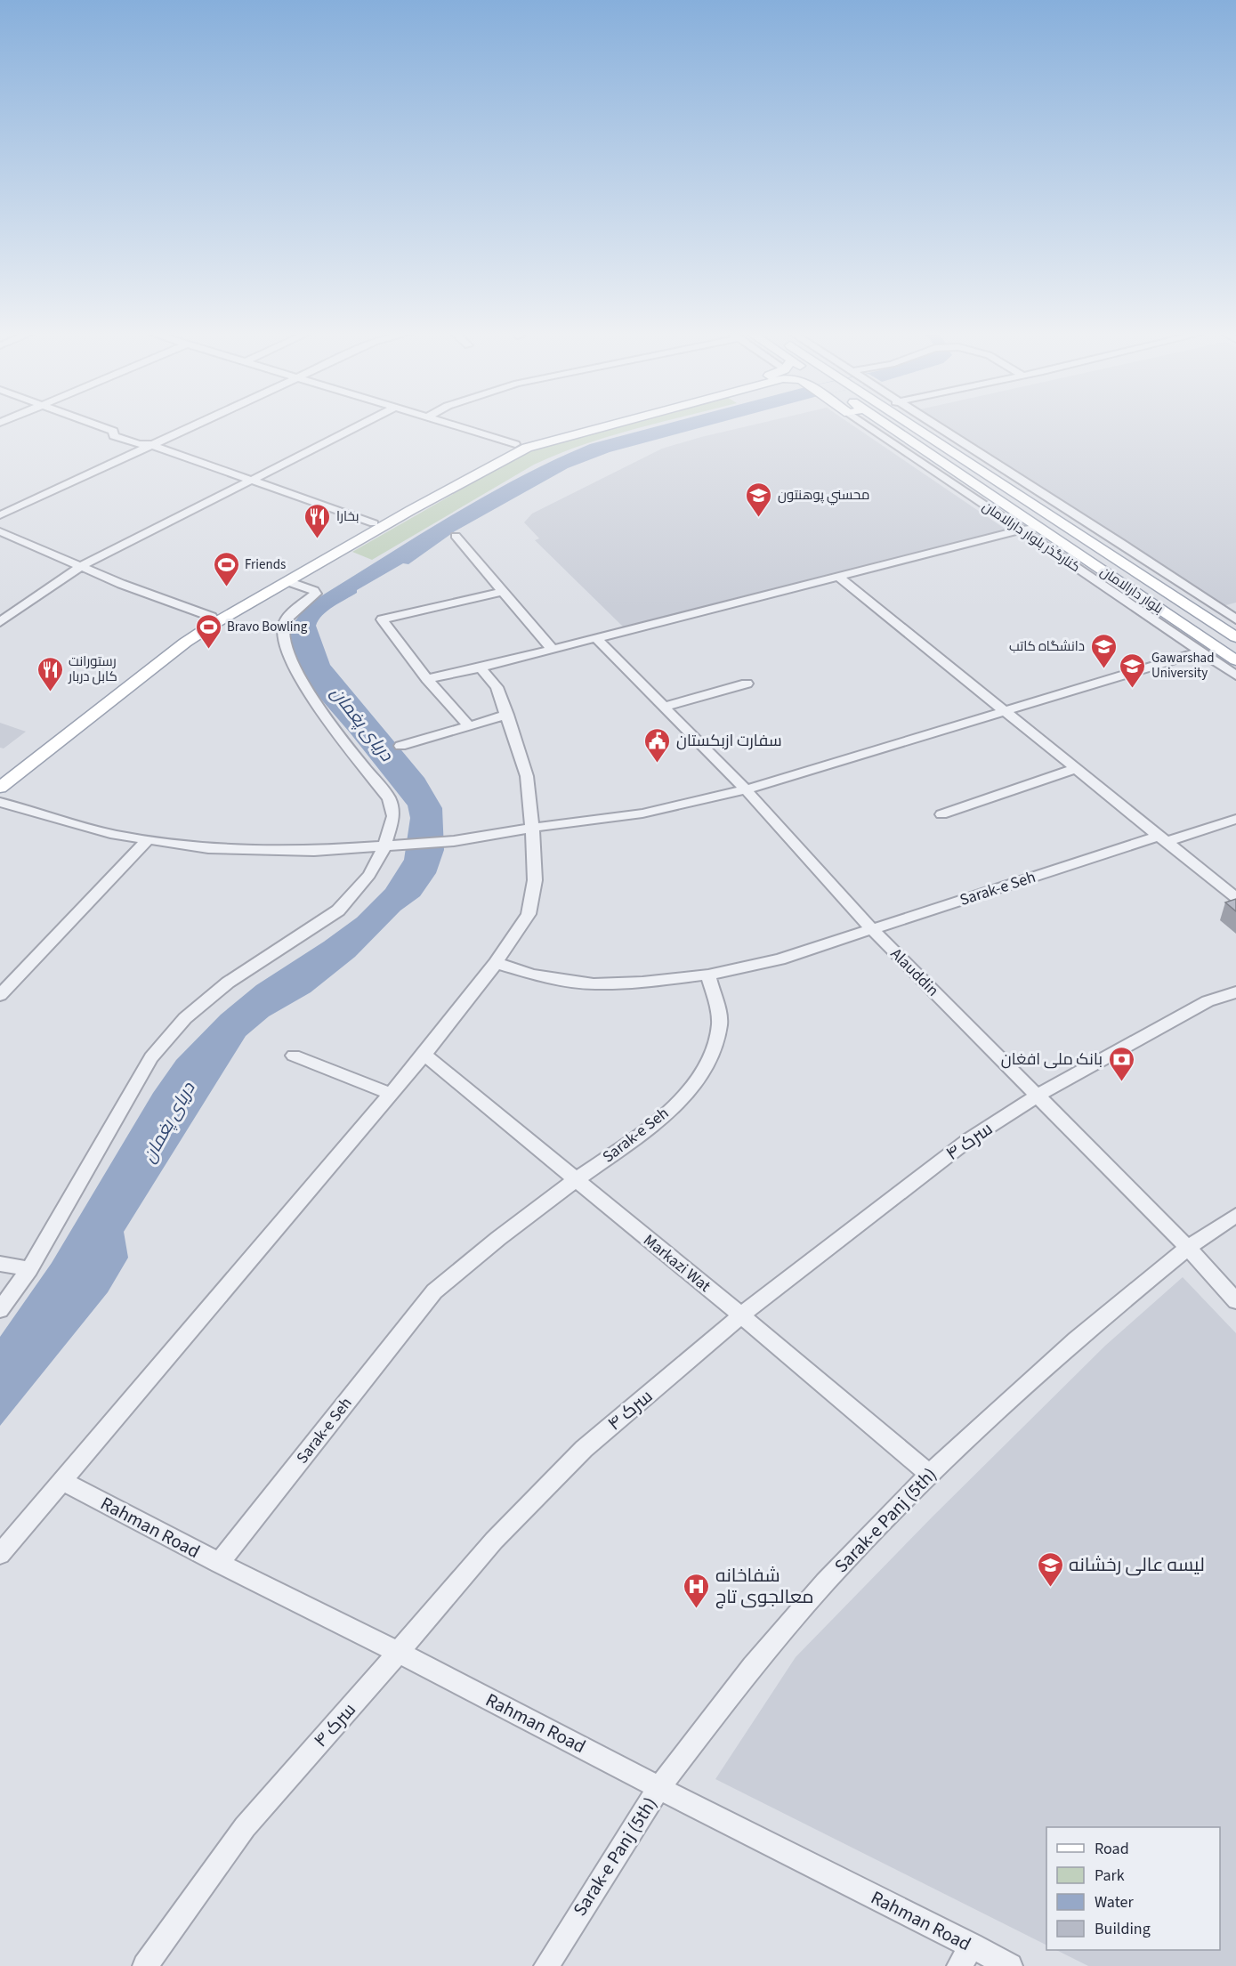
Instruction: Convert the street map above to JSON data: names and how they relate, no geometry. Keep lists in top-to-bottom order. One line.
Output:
{"streets":{"main road":["کنارگذر بلوار دارالامان","بلوار دارالامان"],"street":["Sarak-e Seh","Alauddin","سرک ۴","Markazi Wat","Sarak-e Panj (5th)","Rahman Road"]},"crossings":[["Sarak-e Seh","Alauddin"],["Sarak-e Seh","Markazi Wat"],["Sarak-e Seh","Rahman Road"],["Alauddin","سرک ۴"],["Alauddin","Sarak-e Panj (5th)"],["سرک ۴","Markazi Wat"],["سرک ۴","Rahman Road"],["Markazi Wat","Sarak-e Panj (5th)"],["Sarak-e Panj (5th)","Rahman Road"]],"water":["دریای پغمان"],"places":{"school or university":["محسني پوهنتون","دانشگاه کاتب","Gawarshad University","لیسه عالی رخشانه"],"restaurant":["بخارا","رستورانت کابل دربار"],"sports":["Friends","Bravo Bowling"],"public building":["سفارت ازبکستان"],"bank":["بانک ملی افغان"],"hospital":["شفاخانه معالجوی تاج"]},"legend":["Road","Park","Water","Building"]}
